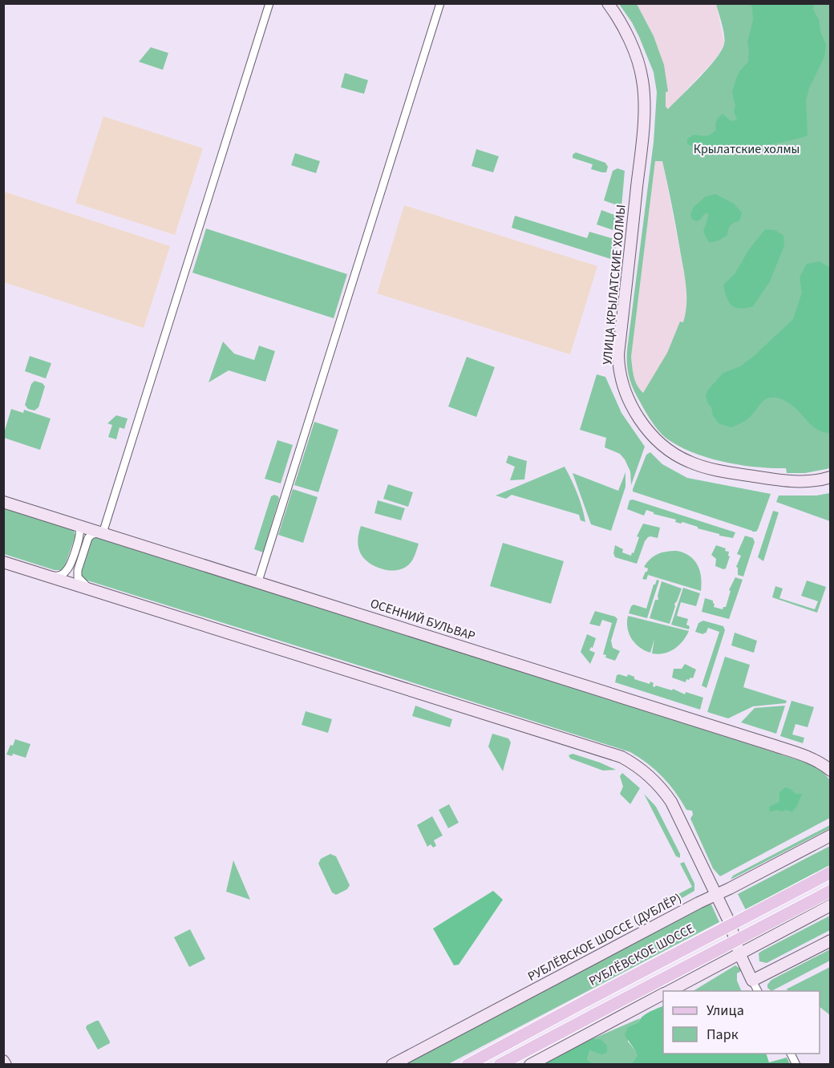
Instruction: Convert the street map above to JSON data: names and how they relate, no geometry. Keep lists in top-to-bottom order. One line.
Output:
{"streets":{"main road":["РУБЛЁВСКОЕ ШОССЕ"],"street":["УЛИЦА КРЫЛАТСКИЕ ХОЛМЫ","ОСЕННИЙ БУЛЬВАР","РУБЛЁВСКОЕ ШОССЕ (ДУБЛЁР)"]},"parks":["Крылатские холмы"],"legend":["Улица","Парк"]}
